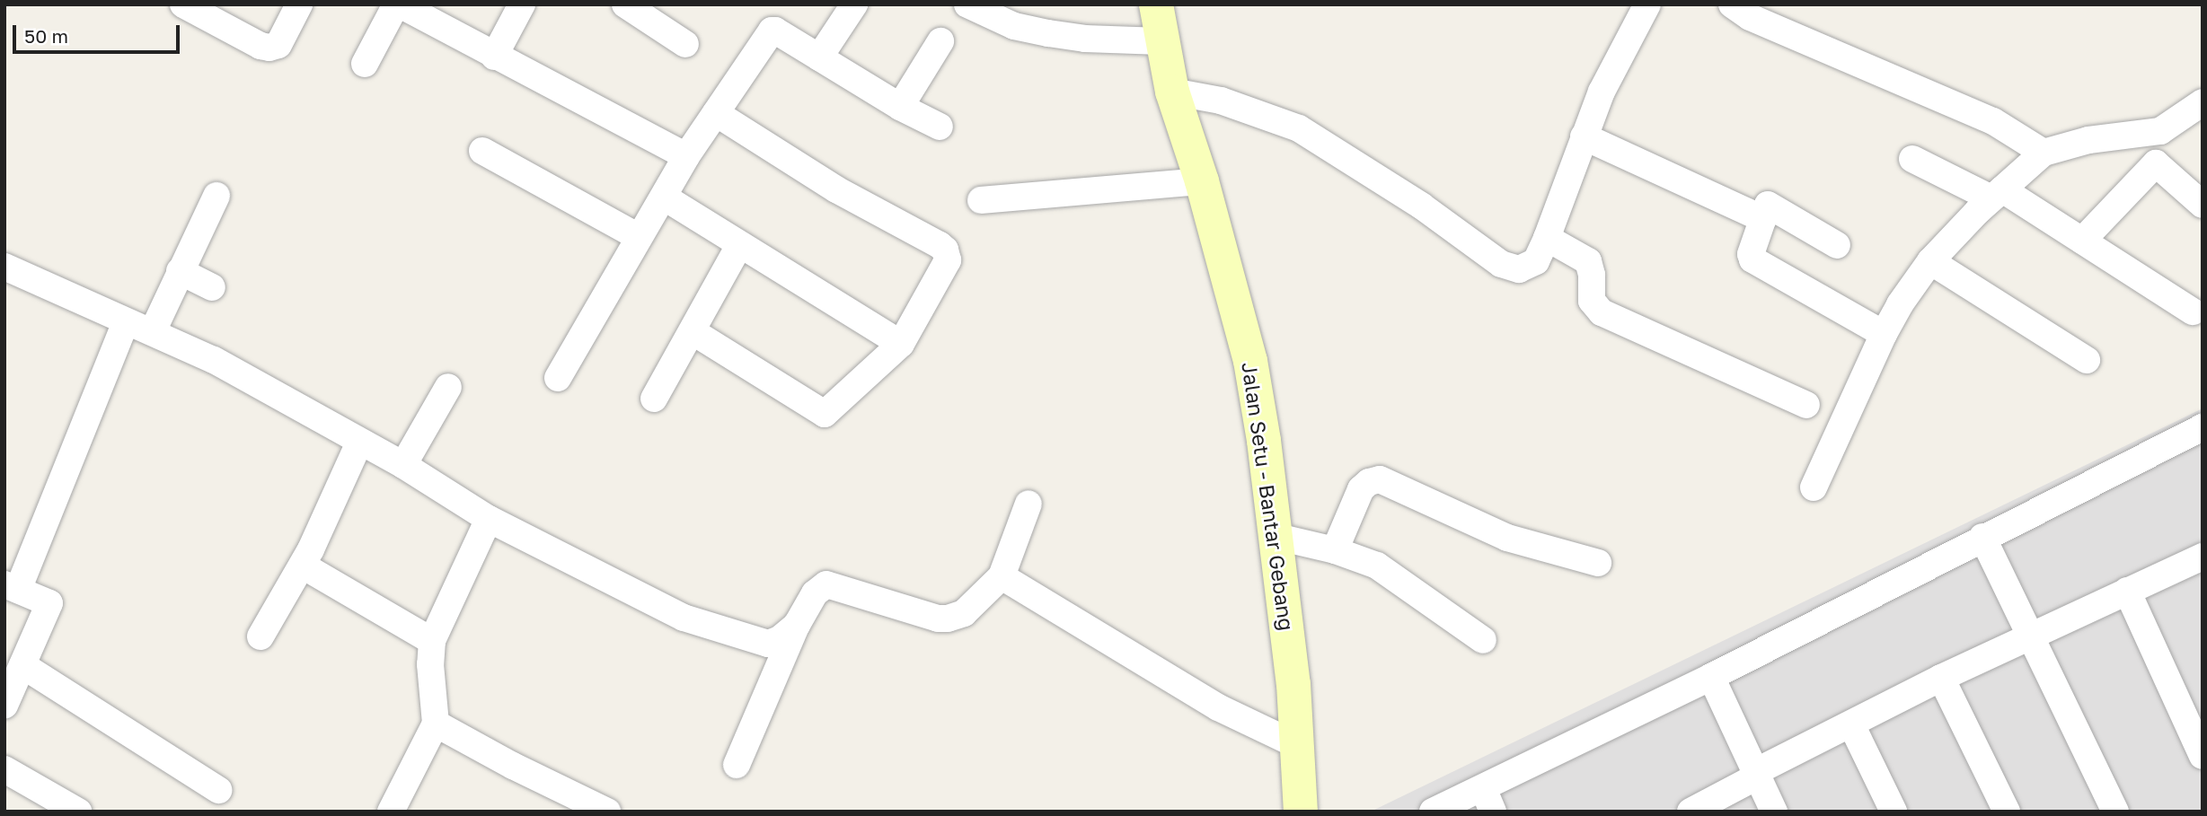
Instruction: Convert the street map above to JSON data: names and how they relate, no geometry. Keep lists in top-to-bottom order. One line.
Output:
{"streets":{"main road":["Jalan Setu - Bantar Gebang"]},"scale_bar":"50 m"}
